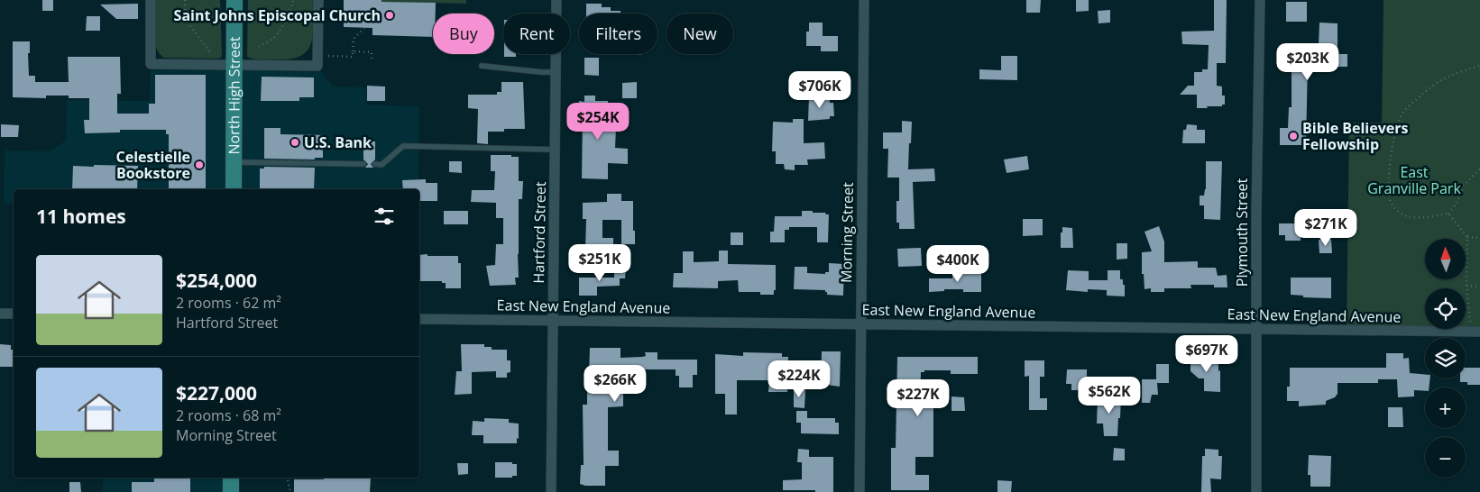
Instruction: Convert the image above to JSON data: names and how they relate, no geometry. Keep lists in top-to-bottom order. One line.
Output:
{"streets":{"main road":["North High Street"],"street":["Hartford Street","Morning Street","Plymouth Street","East New England Avenue"]},"crossings":[["Hartford Street","East New England Avenue"],["Morning Street","East New England Avenue"],["Plymouth Street","East New England Avenue"]],"parks":["East Granville Park"],"places":["Saint Johns Episcopal Church","Bible Believers Fellowship","U.S. Bank","Celestielle Bookstore"],"north":"top","page":{"chip":["Buy","Rent","Filters","New"],"price":["$203K","$706K","$254K","$271K","$251K","$400K","$697K","$224K","$266K","$562K","$227K"],"heading":"11 homes","map_buttons":["+","−"],"list":[{"name":"$254,000","note":"2 rooms · 62 m² · Hartford Street"},{"name":"$227,000","note":"2 rooms · 68 m² · Morning Street"}]}}
